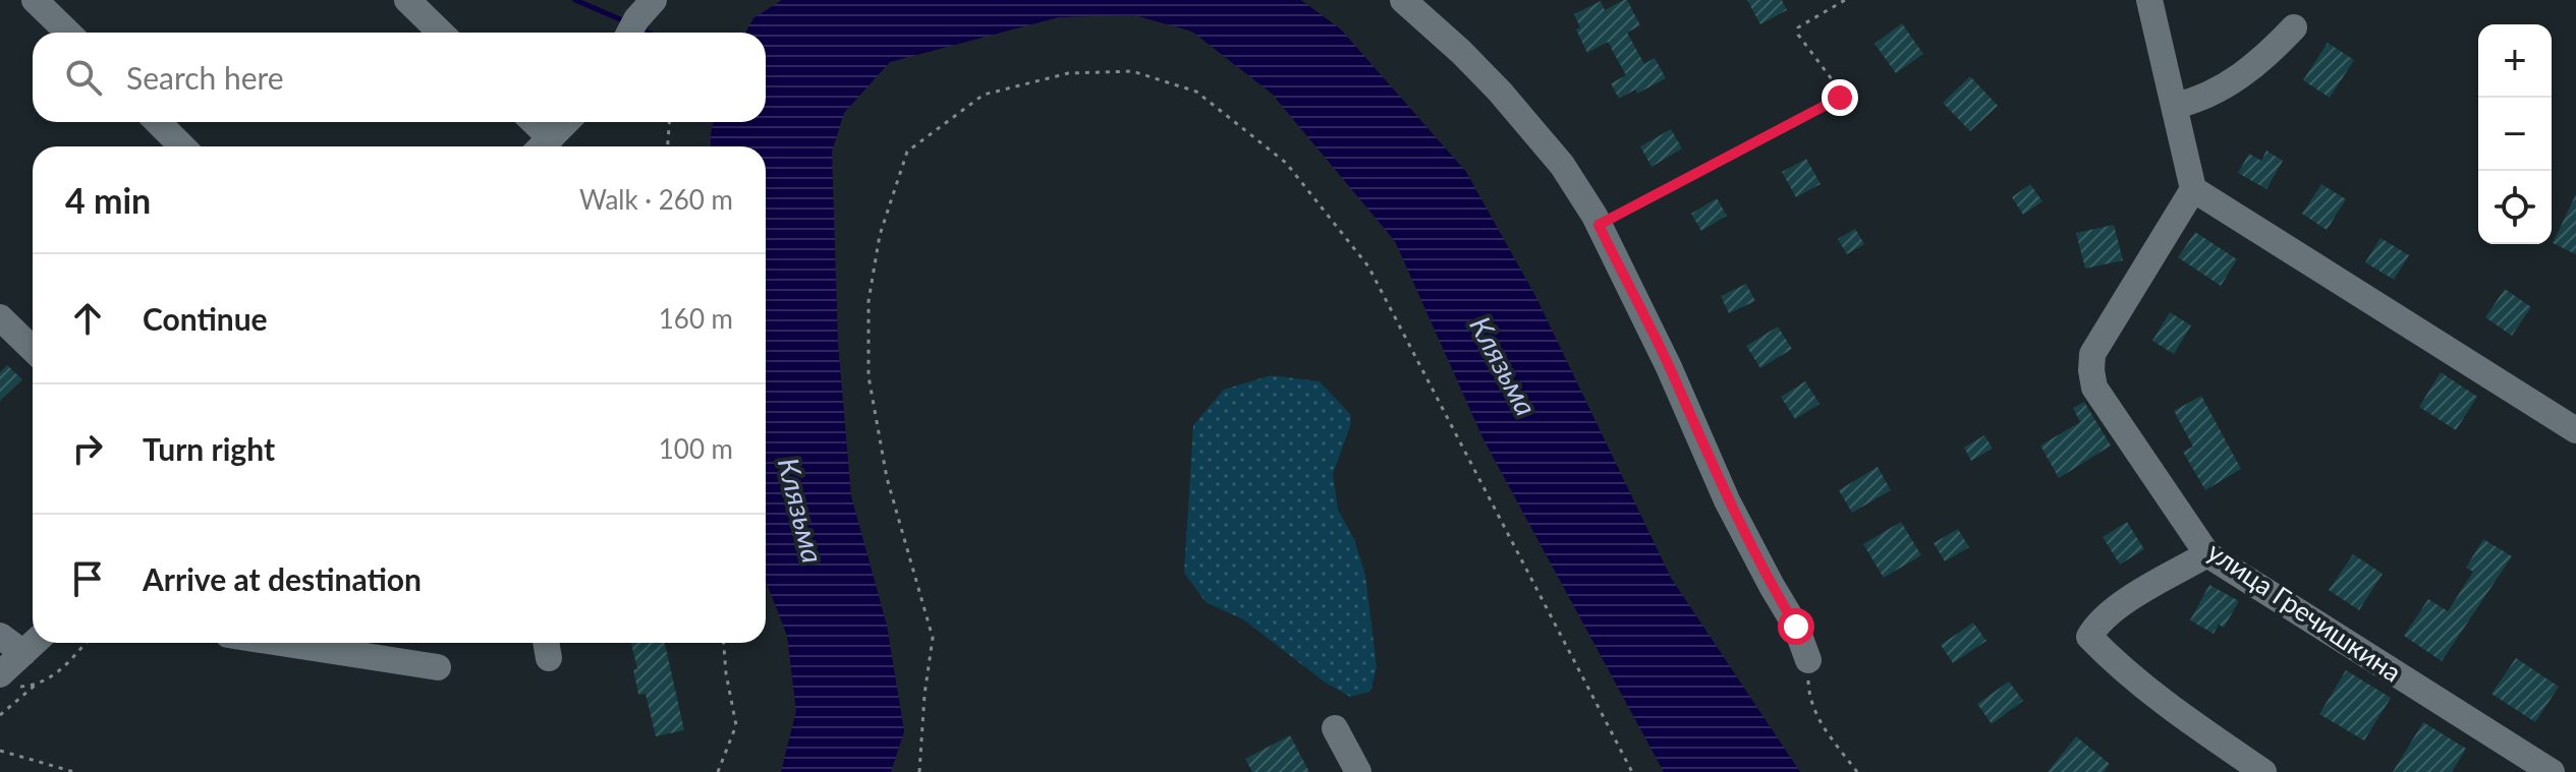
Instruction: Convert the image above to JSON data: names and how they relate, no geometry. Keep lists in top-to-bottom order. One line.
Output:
{"streets":{"street":["улица Гречишкина"]},"water":["Клязьма"],"page":{"map_buttons":["+","−"],"search":"Search here","heading":["4 min","Walk · 260 m"],"list":[["Continue","160 m"],["Turn right","100 m"],"Arrive at destination"]}}
